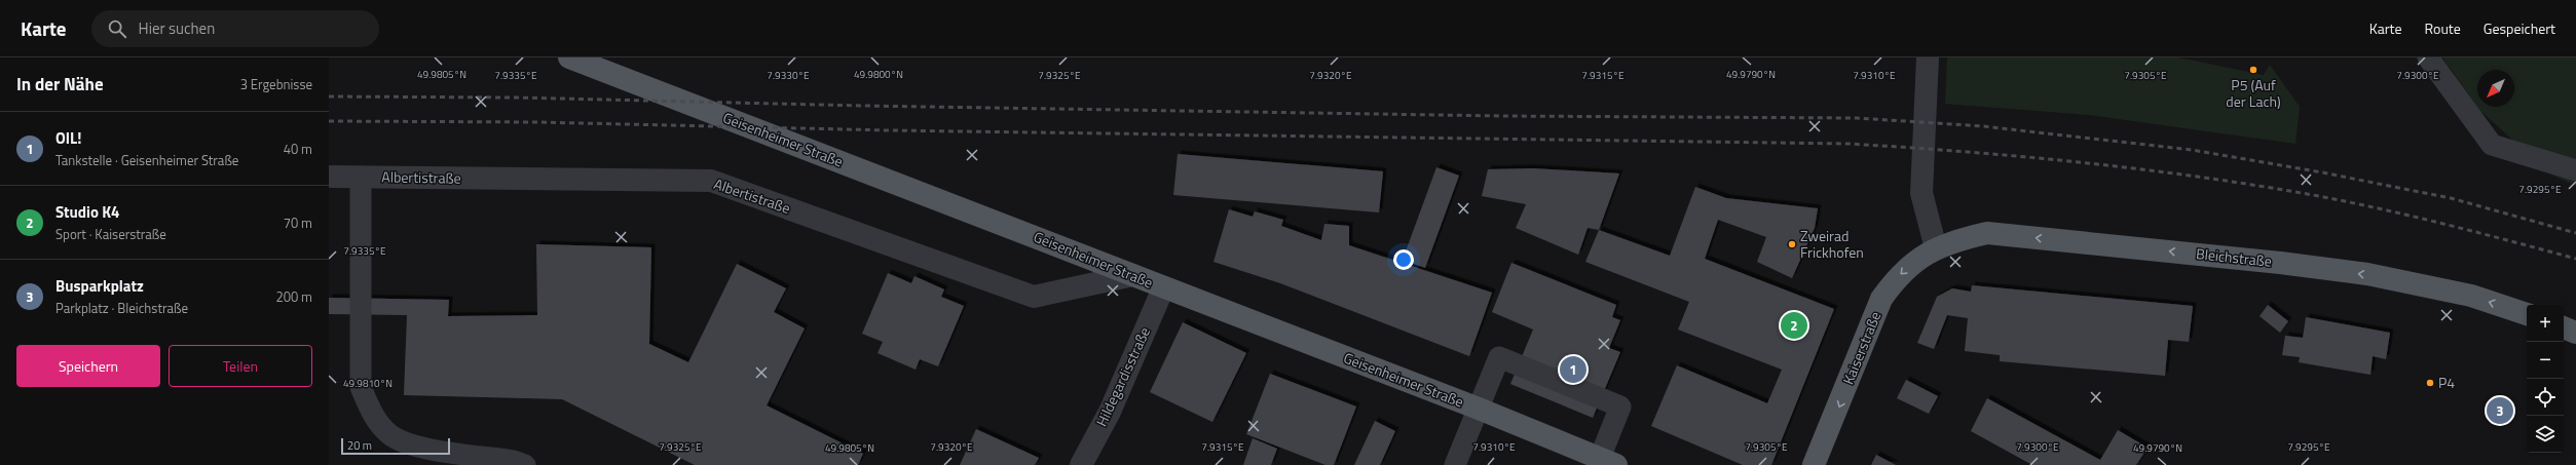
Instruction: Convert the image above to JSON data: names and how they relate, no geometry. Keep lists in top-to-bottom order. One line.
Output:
{"streets":{"main road":["Geisenheimer Straße","Bleichstraße","Kaiserstraße"],"street":["Albertistraße","Hildegardisstraße"]},"crossings":[["Geisenheimer Straße","Albertistraße"],["Geisenheimer Straße","Hildegardisstraße"],["Bleichstraße","Kaiserstraße"]],"one_way":["Bleichstraße","Kaiserstraße"],"places":["P5 (Auf der Lach)","Zweirad Frickhofen","P4"],"scale_bar":"20 m","north":"bottom left","page":{"header":"Karte","search":"Hier suchen","nav":["Karte","Route","Gespeichert"],"heading":["In der Nähe","3 Ergebnisse"],"list":[{"mark":"1","name":"OIL!","note":"Tankstelle · Geisenheimer Straße","value":"40 m"},{"mark":"2","name":"Studio K4","note":"Sport · Kaiserstraße","value":"70 m"},{"mark":"3","name":"Busparkplatz","note":"Parkplatz · Bleichstraße","value":"200 m"}],"map_buttons":["+","−"],"pins":["2","1","3"],"buttons":["Speichern","Teilen"],"scale":"20 m"},"coordinates":["49.9805°N","49.9800°N","49.9790°N","7.9330°E","7.9335°E","7.9325°E","7.9320°E","7.9315°E","7.9310°E","7.9305°E","7.9300°E","7.9295°E","49.9810°N"]}
